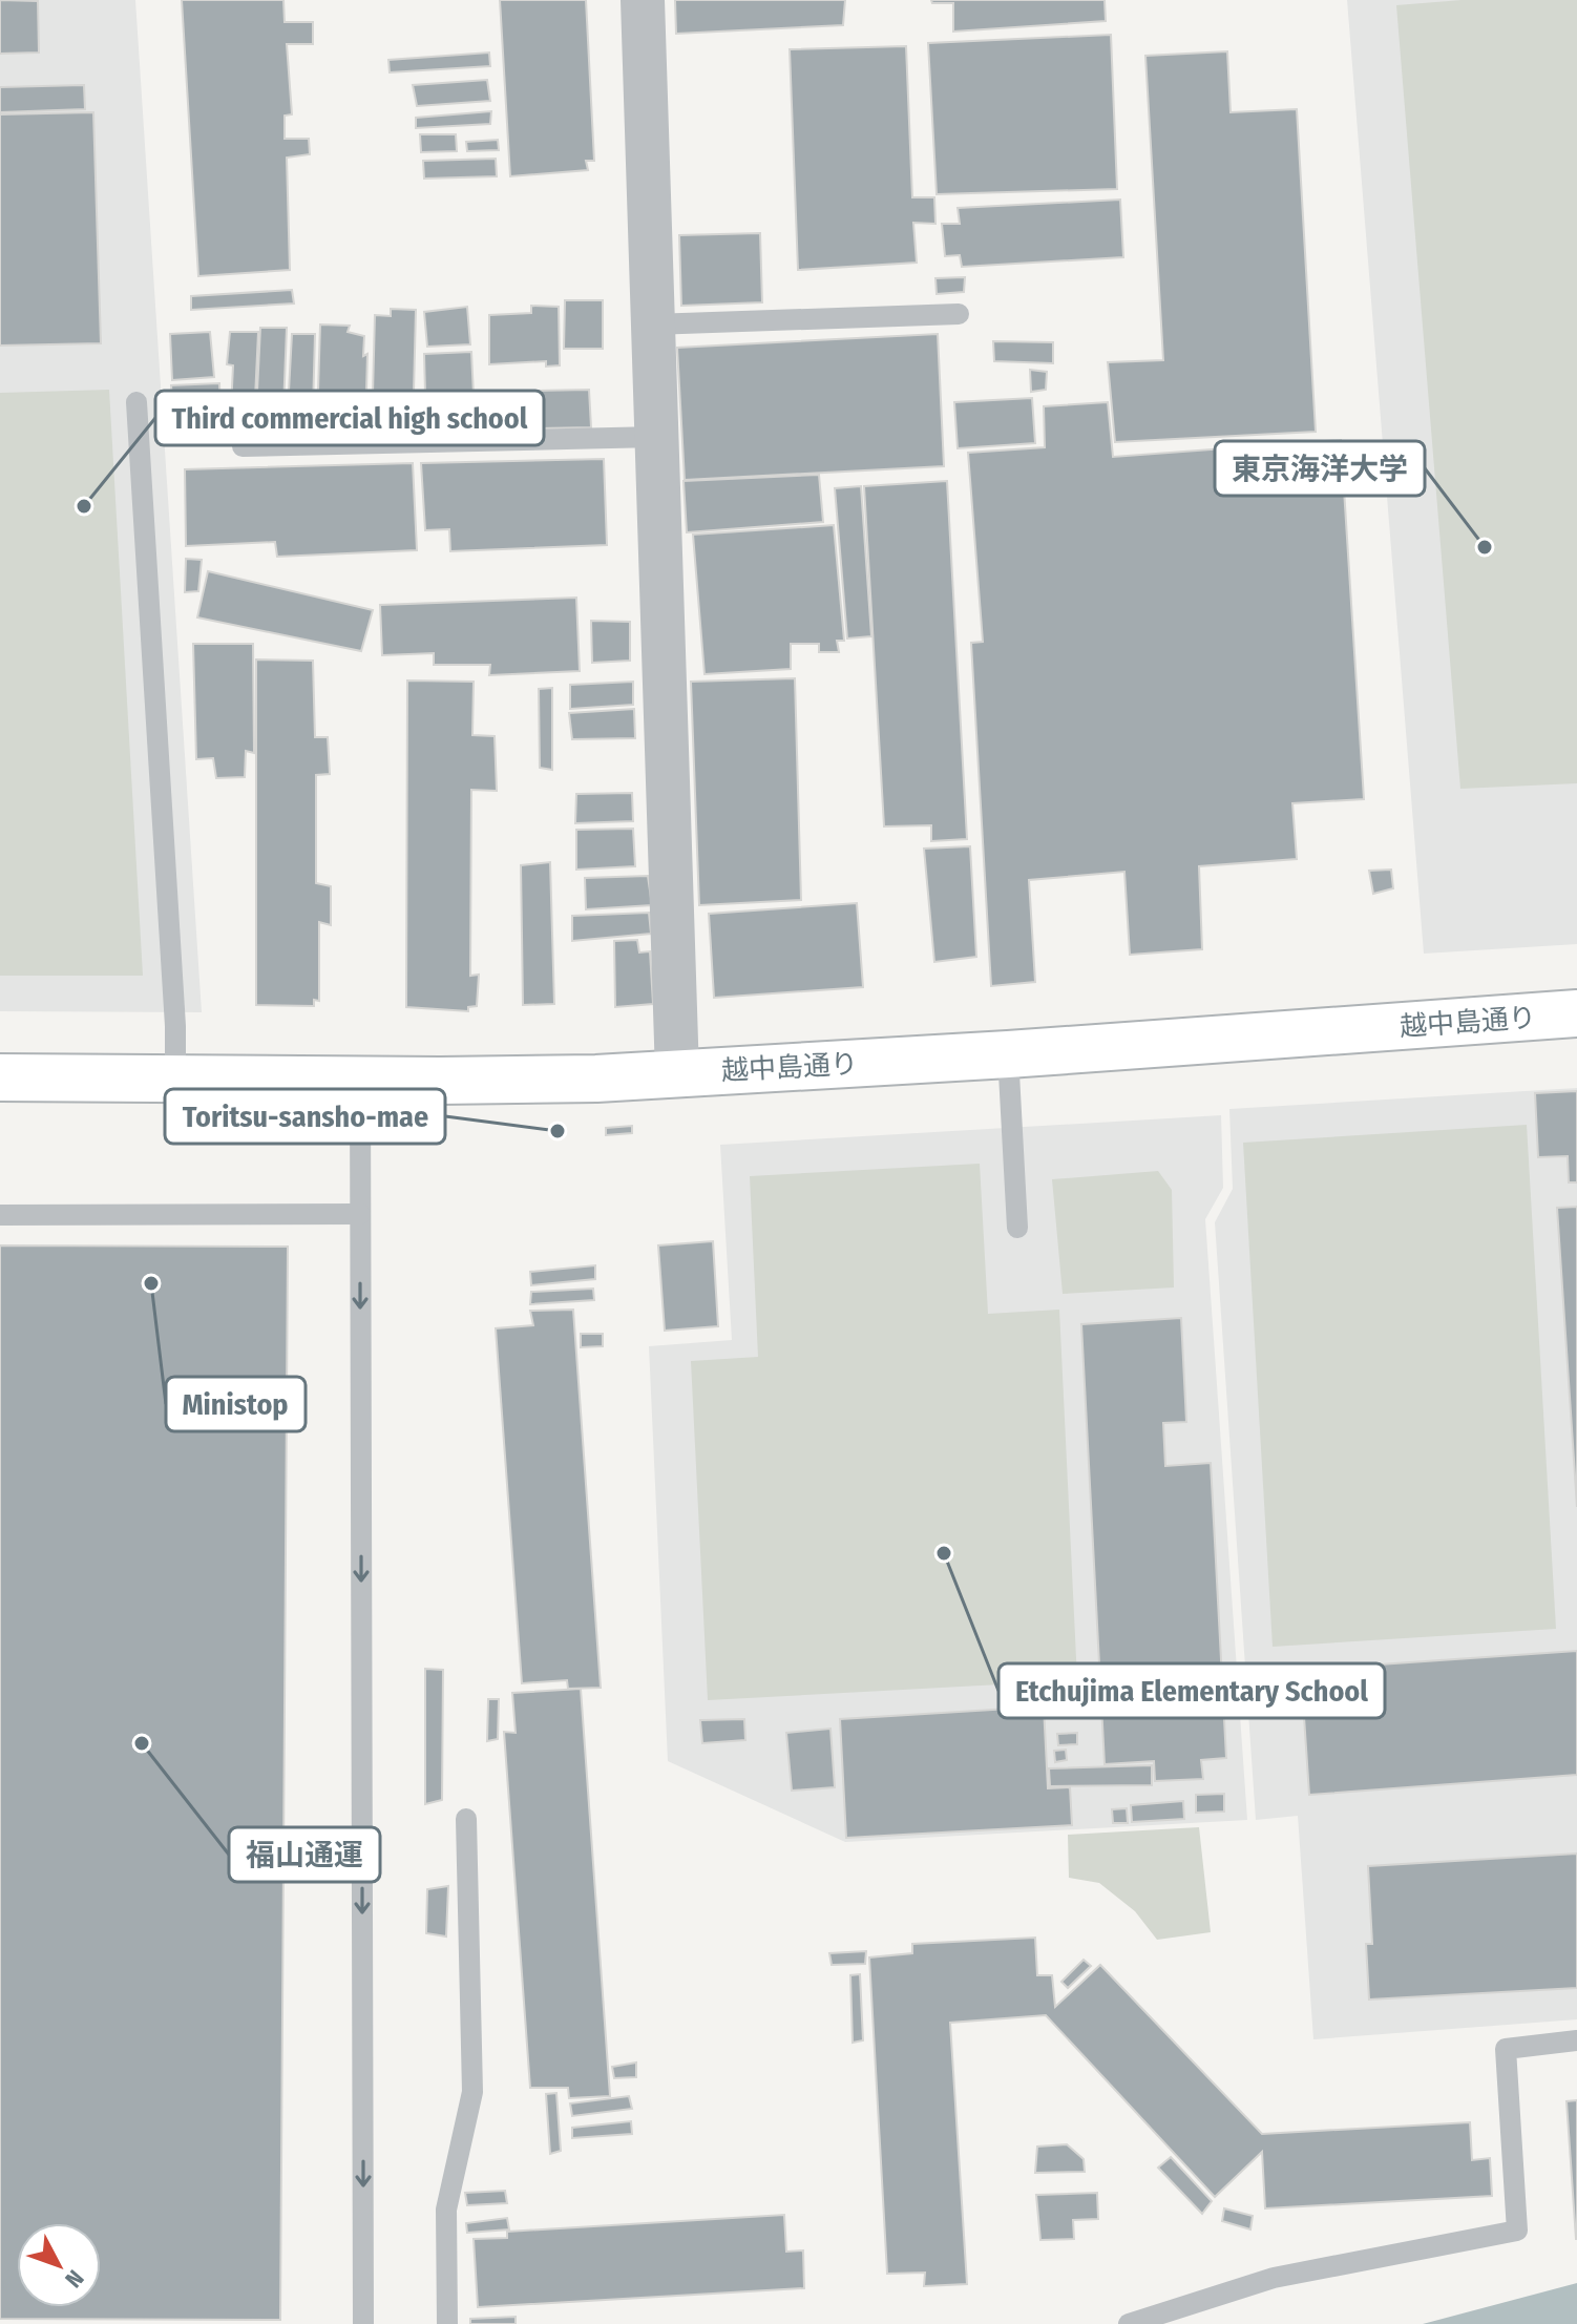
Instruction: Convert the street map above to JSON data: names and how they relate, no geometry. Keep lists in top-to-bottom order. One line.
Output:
{"streets":{"street":["越中島通り"]},"places":["Third commercial high school","東京海洋大学","Toritsu-sansho-mae","Ministop","Etchujima Elementary School","福山通運"],"north":"bottom right"}
